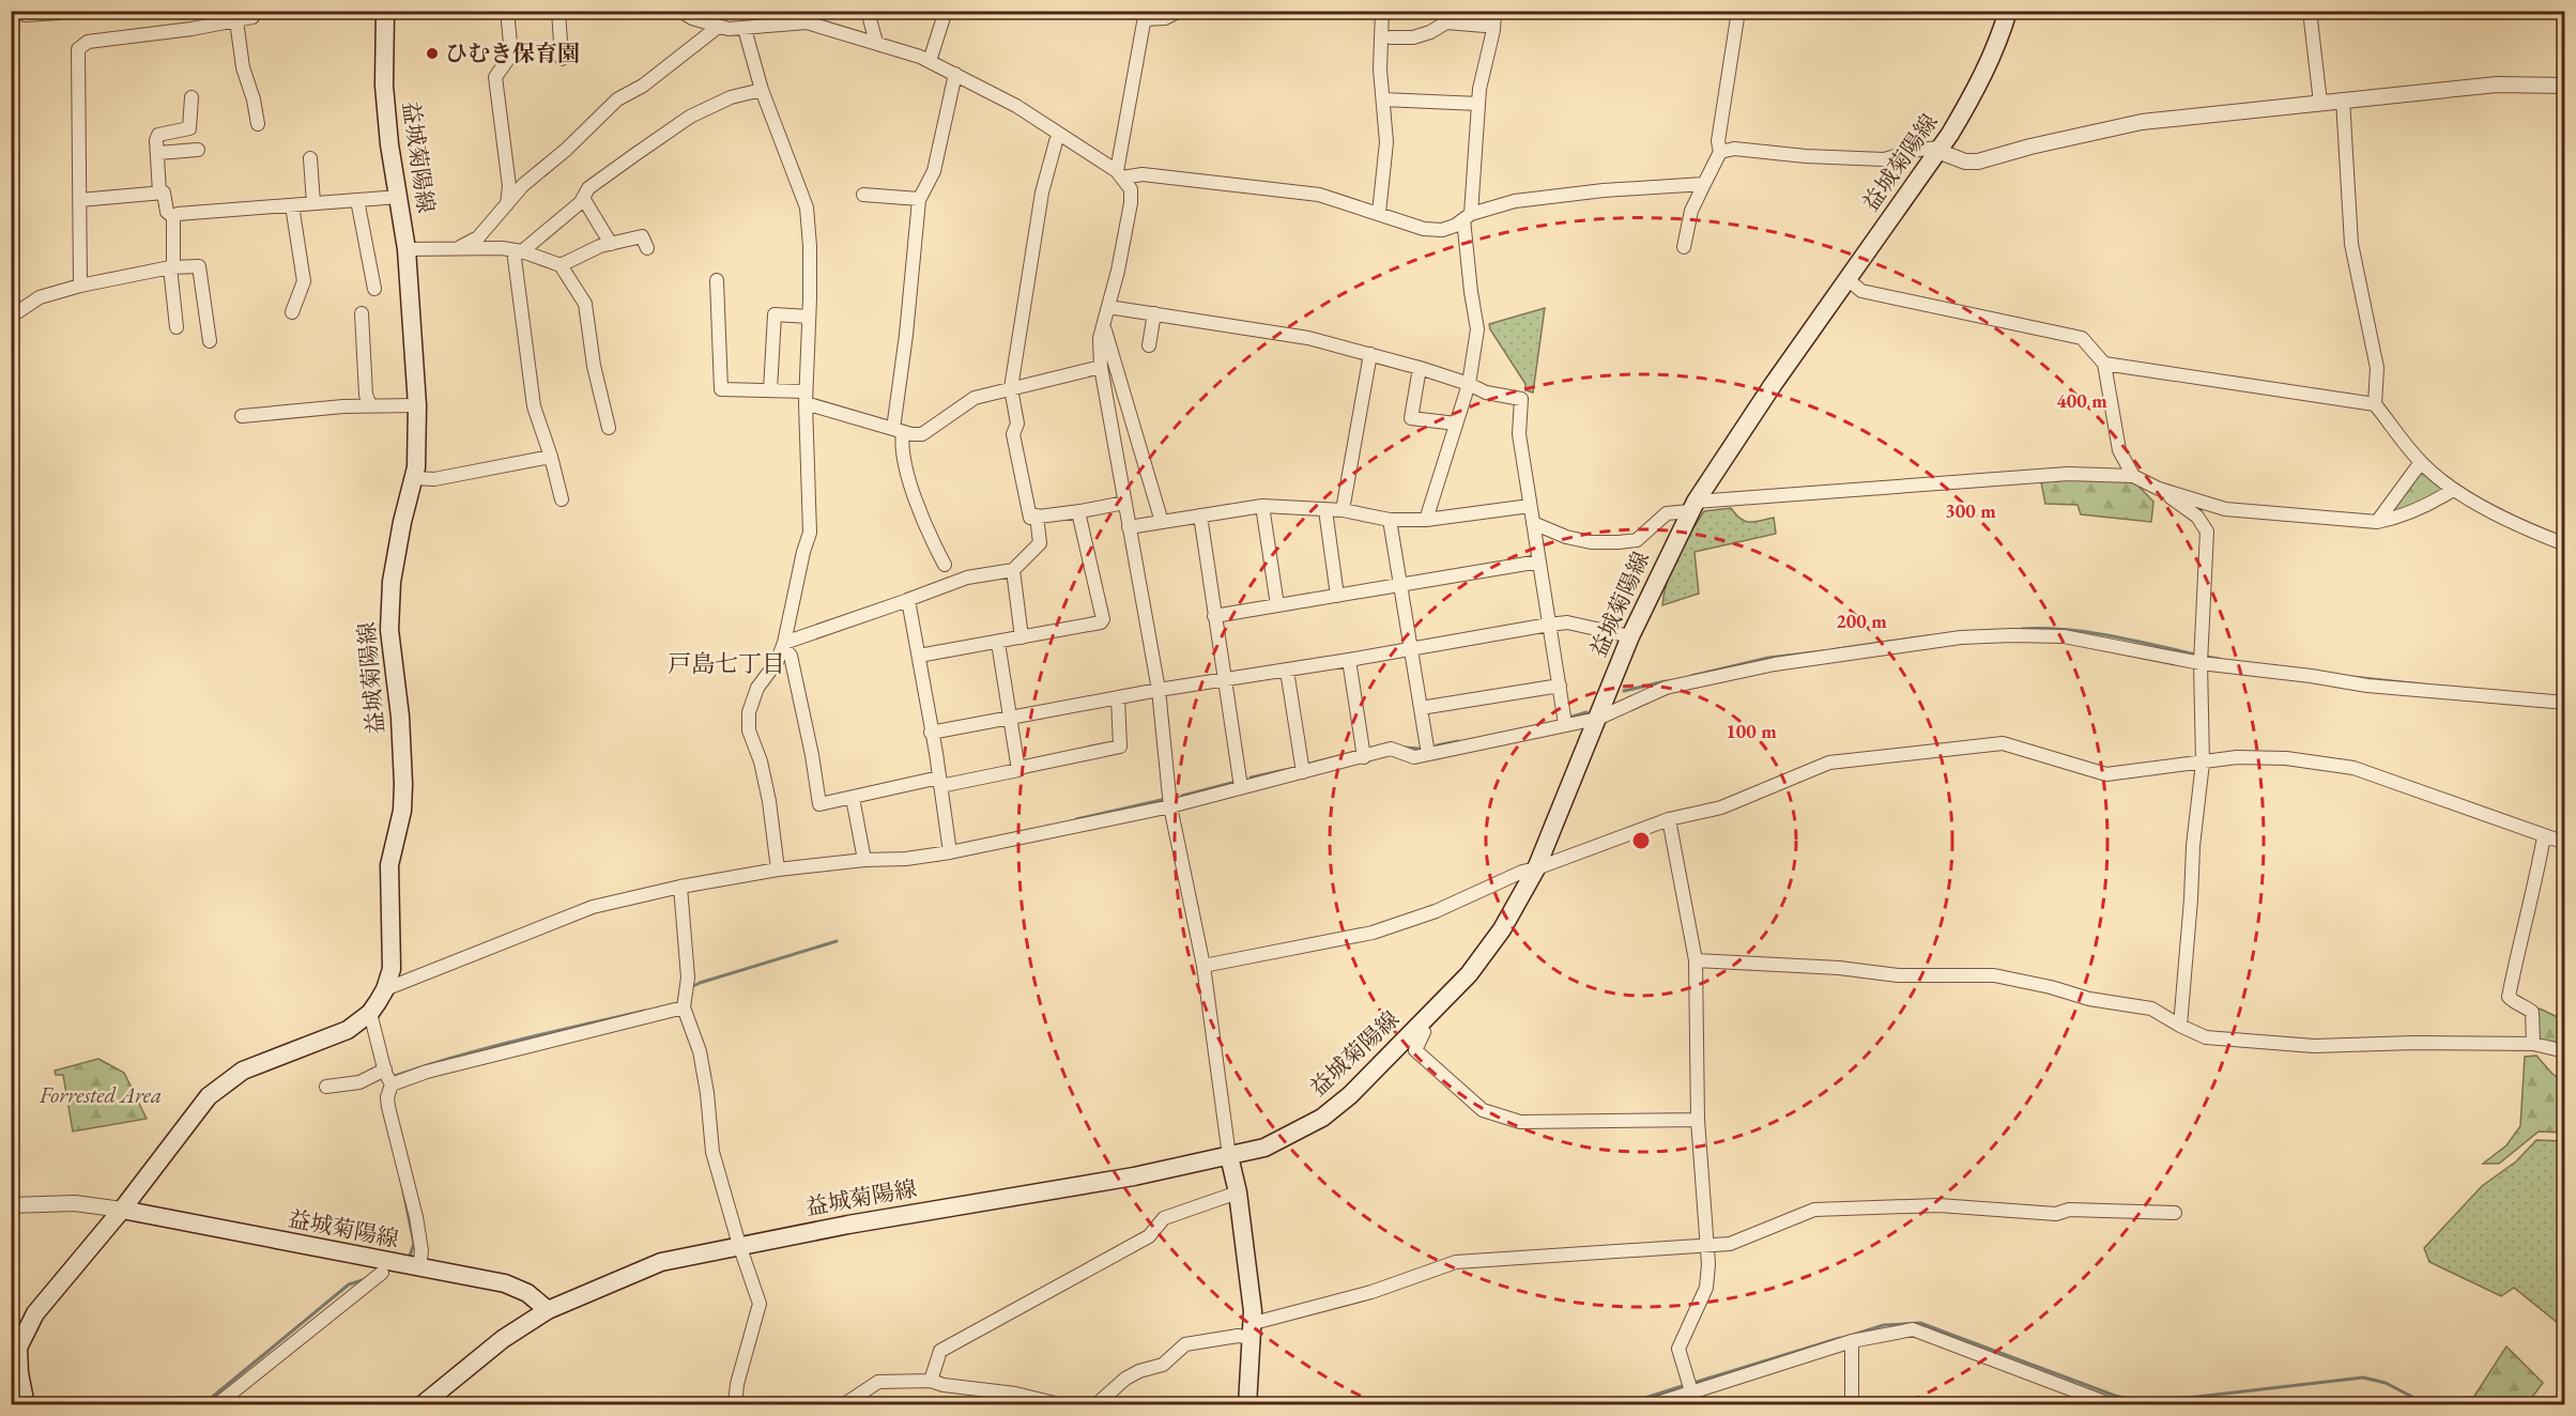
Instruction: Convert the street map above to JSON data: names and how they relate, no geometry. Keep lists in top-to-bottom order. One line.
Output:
{"streets":{"main road":["益城菊陽線"]},"districts":["戸島七丁目"],"parks":["Forrested Area"],"places":["ひむき保育園"],"rings":["400 m","300 m","200 m","100 m"]}
